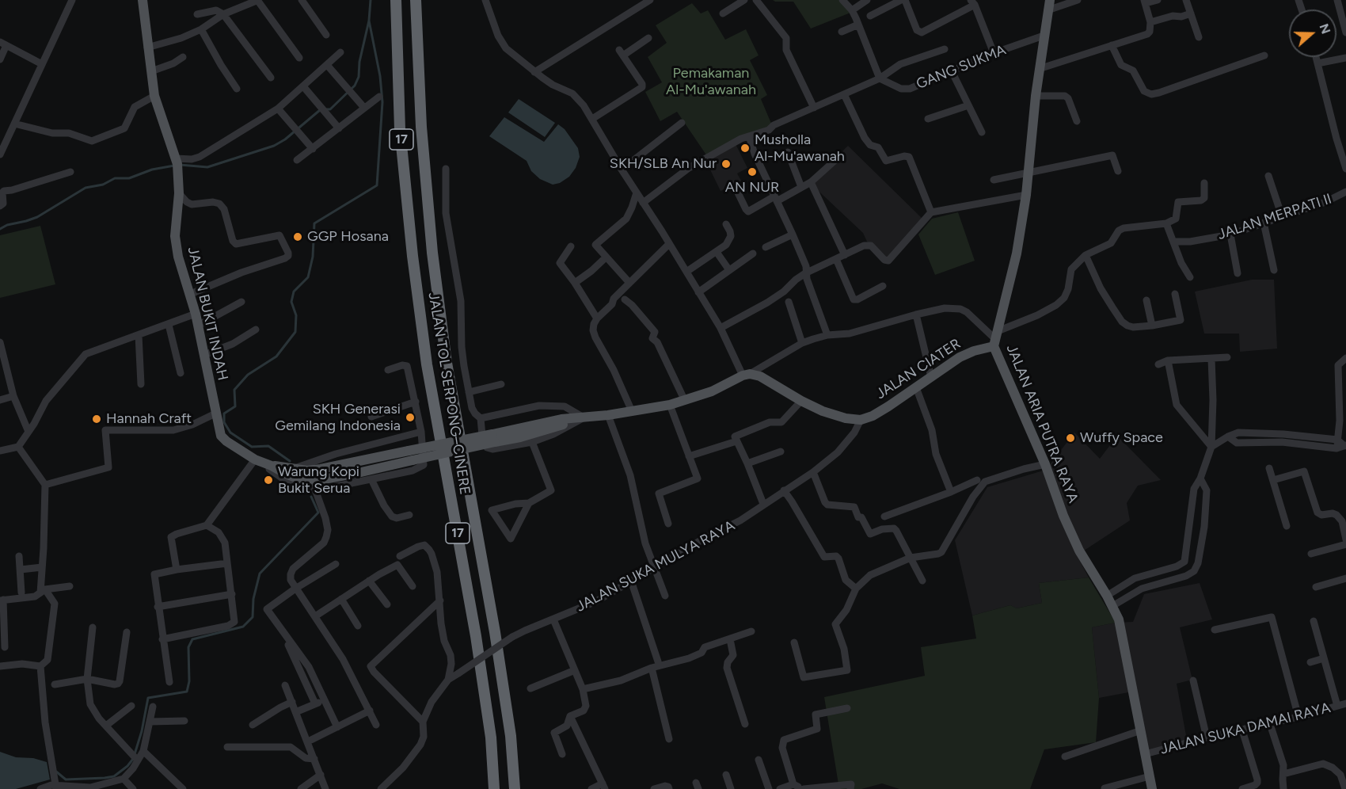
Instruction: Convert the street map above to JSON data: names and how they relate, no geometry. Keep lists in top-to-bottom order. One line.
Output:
{"streets":{"highway":["17","JALAN TOL SERPONG–CINERE"],"main road":["JALAN BUKIT INDAH","JALAN CIATER","JALAN ARIA PUTRA RAYA"],"street":["GANG SUKMA","JALAN MERPATI II","JALAN SUKA MULYA RAYA","JALAN SUKA DAMAI RAYA"]},"crossings":[["GANG SUKMA","JALAN ARIA PUTRA RAYA"],["JALAN CIATER","JALAN ARIA PUTRA RAYA"],["JALAN CIATER","JALAN SUKA MULYA RAYA"],["JALAN ARIA PUTRA RAYA","JALAN SUKA DAMAI RAYA"]],"parks":["Pemakaman Al-Mu'awanah"],"places":["Musholla Al-Mu'awanah","SKH/SLB An Nur","AN NUR","GGP Hosana","SKH Generasi Gemilang Indonesia","Hannah Craft","Wuffy Space","Warung Kopi Bukit Serua"],"north":"right"}
